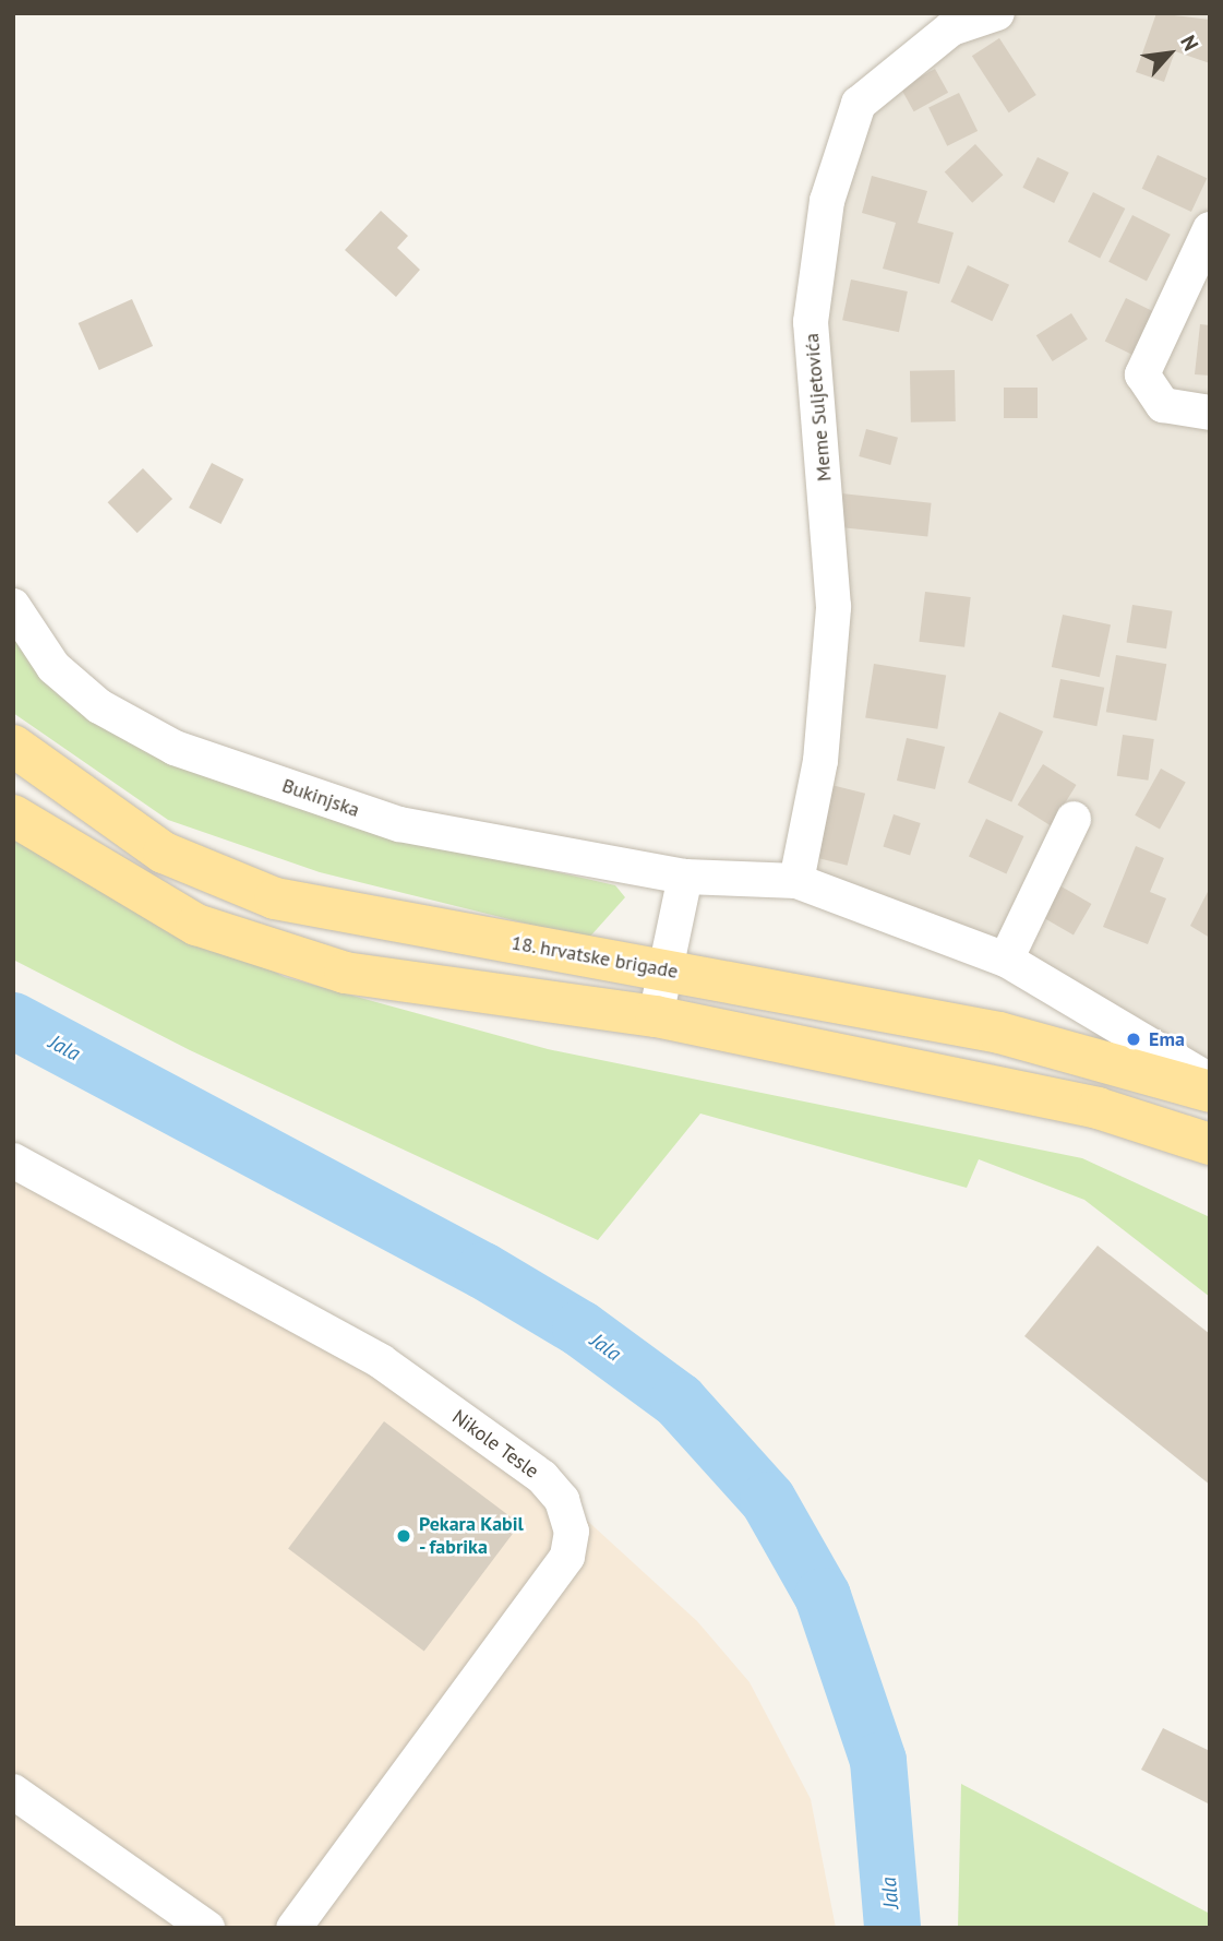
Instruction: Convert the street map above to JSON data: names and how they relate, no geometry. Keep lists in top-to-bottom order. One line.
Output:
{"streets":{"main road":["18. hrvatske brigade"],"street":["Meme Suljetovića","Bukinjska","Nikole Tesle"]},"water":["Jala"],"places":["Ema","Pekara Kabil - fabrika"],"north":"top right"}
